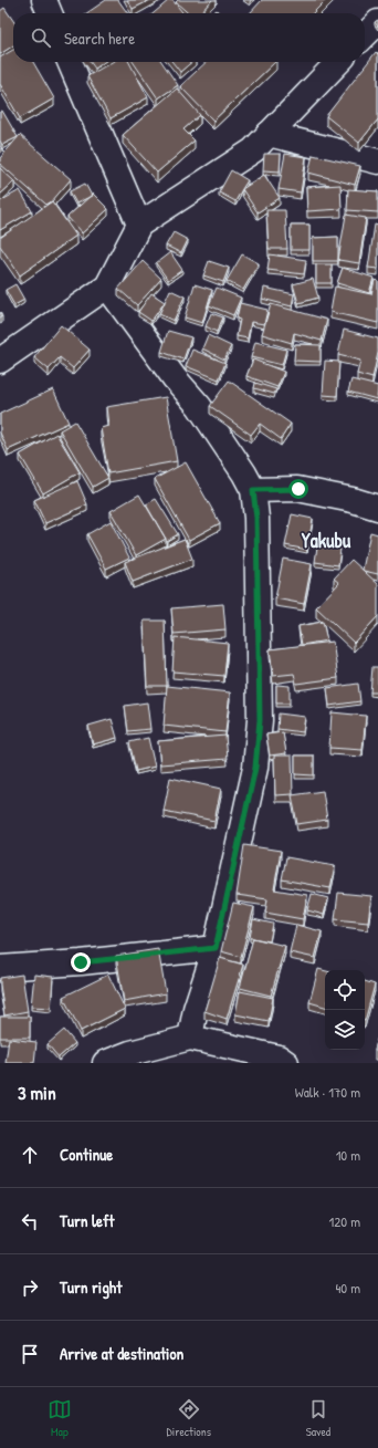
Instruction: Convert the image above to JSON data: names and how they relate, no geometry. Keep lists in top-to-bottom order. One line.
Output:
{"districts":["Yakubu"],"page":{"search":"Search here","heading":["3 min","Walk · 170 m"],"list":[["Continue","10 m"],["Turn left","120 m"],["Turn right","40 m"],"Arrive at destination"],"nav":["Map","Directions","Saved"]}}
